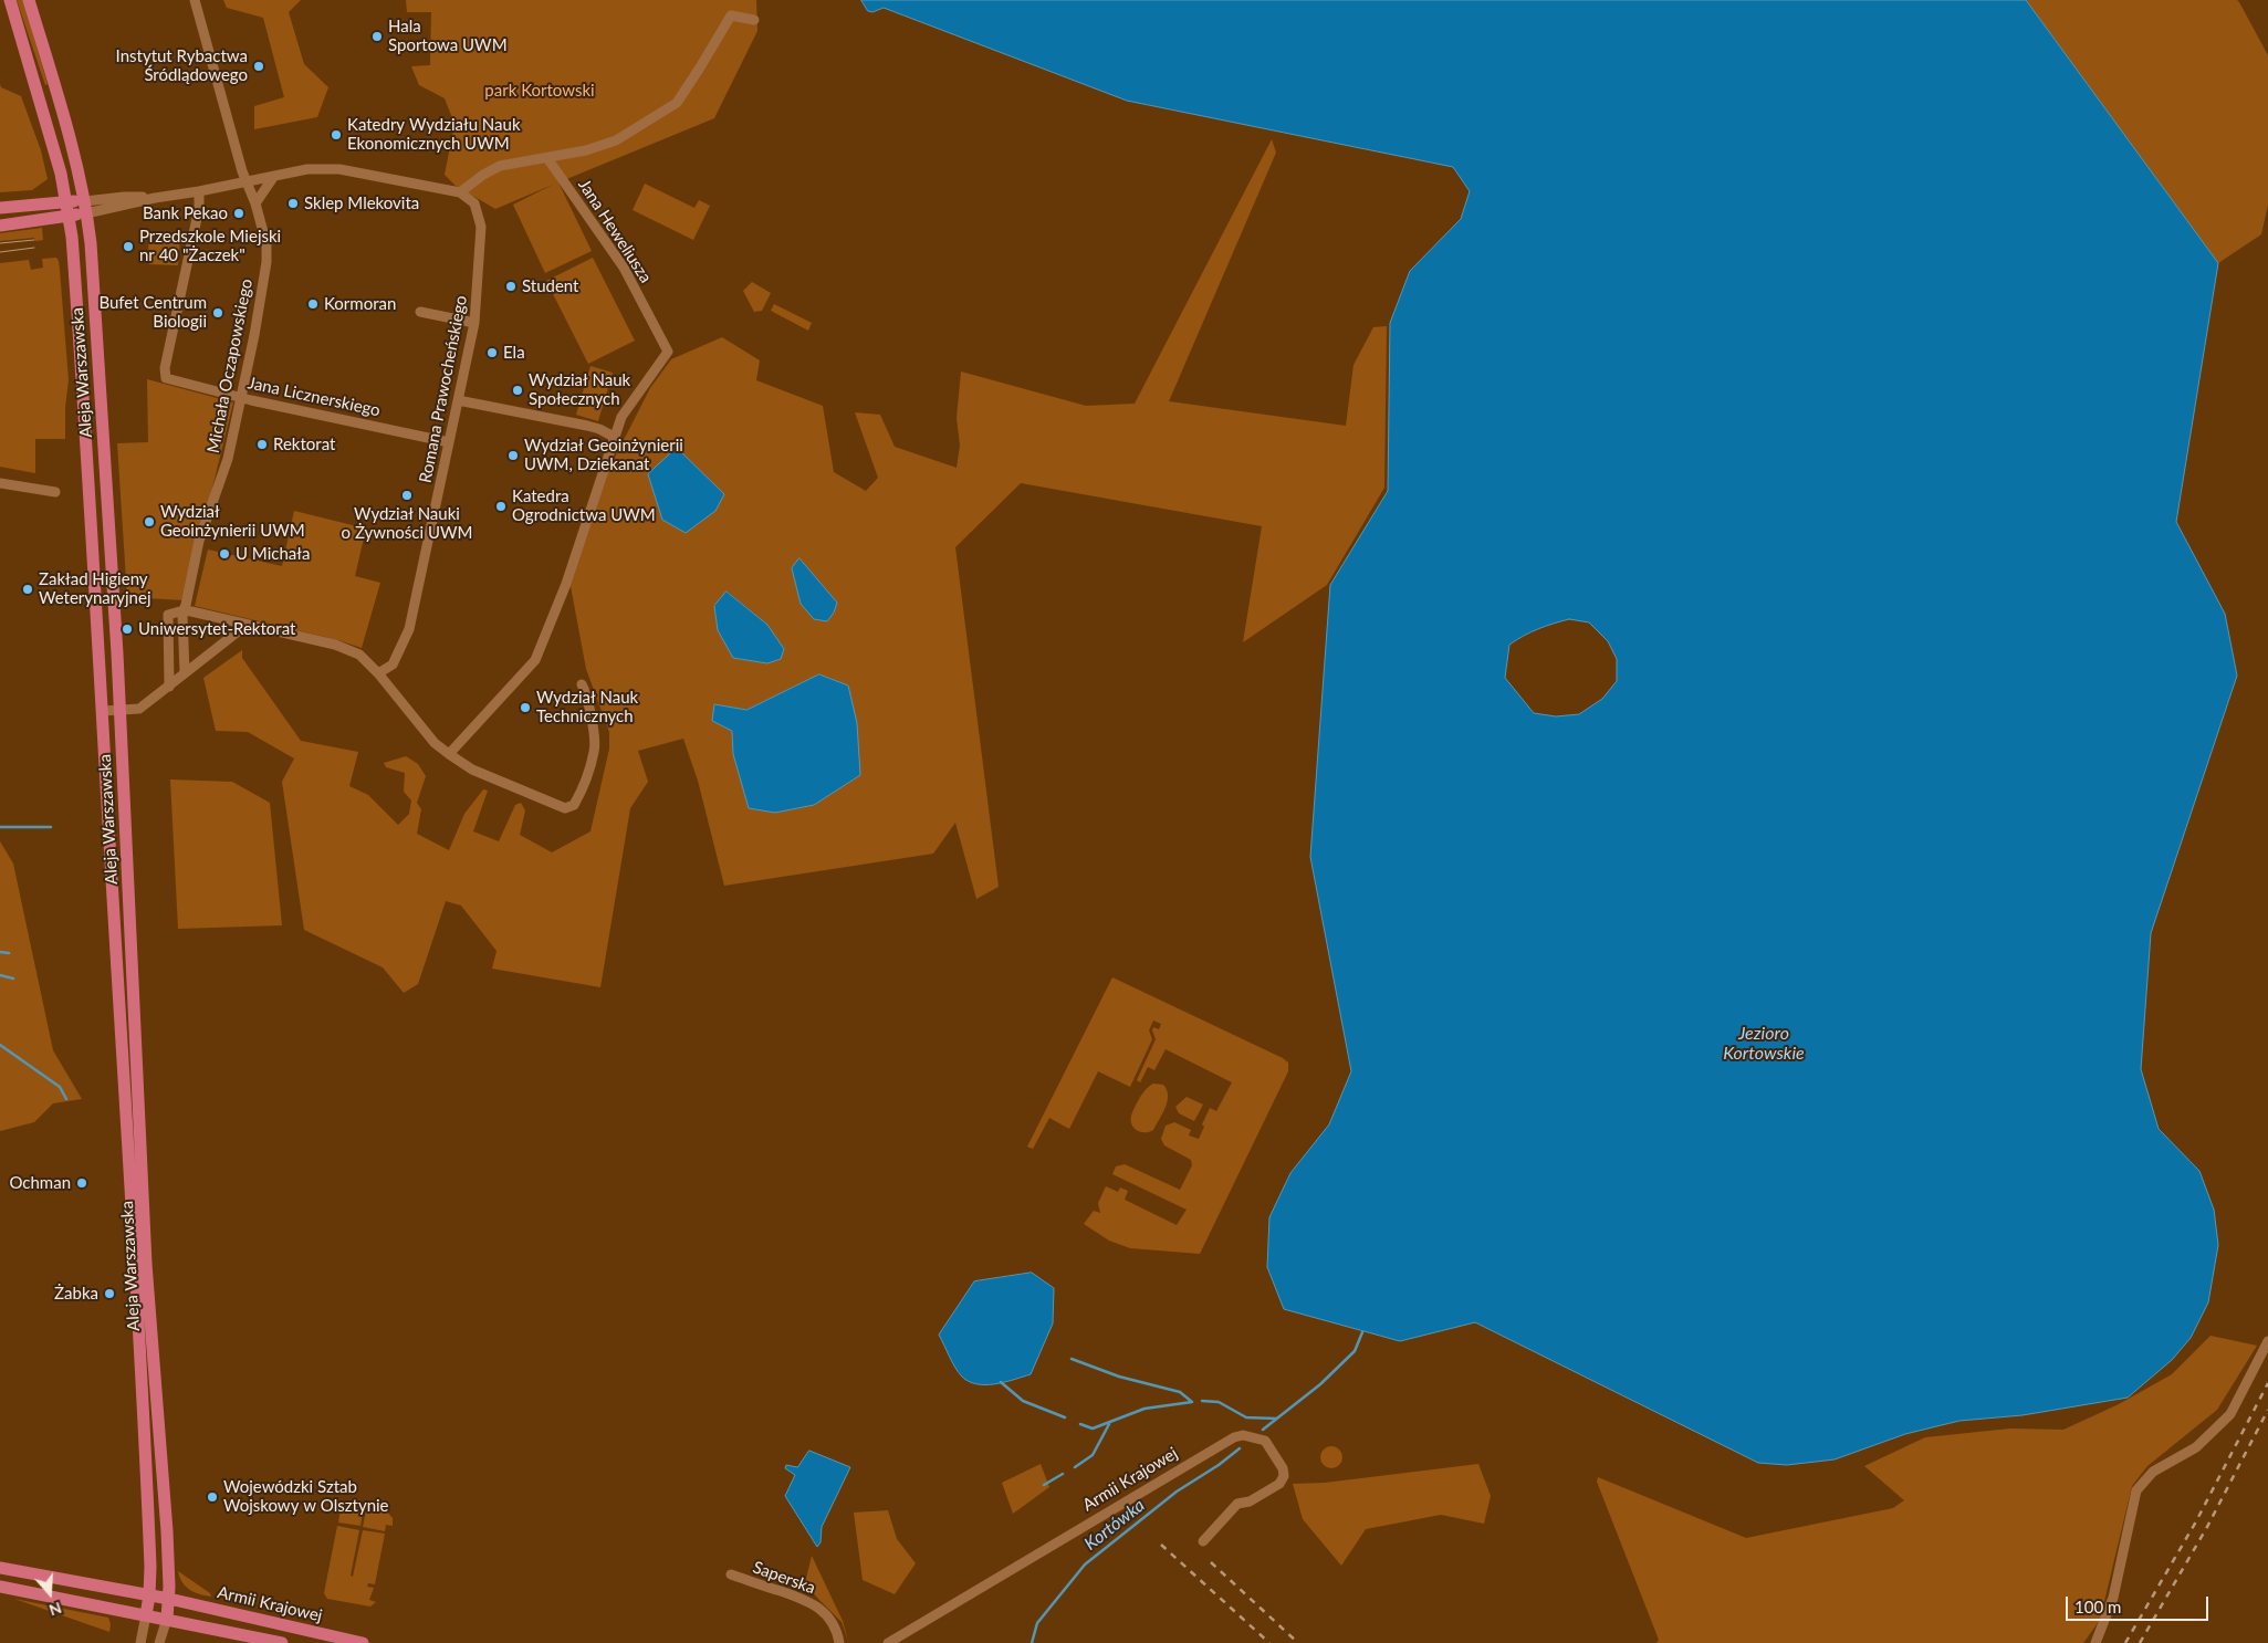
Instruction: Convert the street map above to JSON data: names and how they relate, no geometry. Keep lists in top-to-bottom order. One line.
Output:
{"streets":{"main road":["Aleja Warszawska","Armii Krajowej"],"street":["Jana Heweliusza","Michała Oczapowskiego","Romana Prawocheńskiego","Jana Licznerskiego","Saperska"]},"crossings":[["Michała Oczapowskiego","Jana Licznerskiego"],["Aleja Warszawska","Armii Krajowej"],["Romana Prawocheńskiego","Jana Licznerskiego"]],"water":["Jezioro Kortowskie","Kortówka"],"parks":["park Kortowski"],"places":["Hala Sportowa UWM","Instytut Rybactwa Śródlądowego","Katedry Wydziału Nauk Ekonomicznych UWM","Sklep Mlekovita","Bank Pekao","Przedszkole Miejski nr 40 \"Żaczek\"","Student","Kormoran","Bufet Centrum Biologii","Ela","Wydział Nauk Społecznych","Rektorat","Wydział Geoinżynierii UWM, Dziekanat","Wydział Nauki o Żywności UWM","Katedra Ogrodnictwa UWM","Wydział Geoinżynierii UWM","U Michała","Zakład Higieny Weterynaryjnej","Uniwersytet-Rektorat","Wydział Nauk Technicznych","Ochman","Żabka","Wojewódzki Sztab Wojskowy w Olsztynie"],"scale_bar":"100 m","north":"bottom"}
